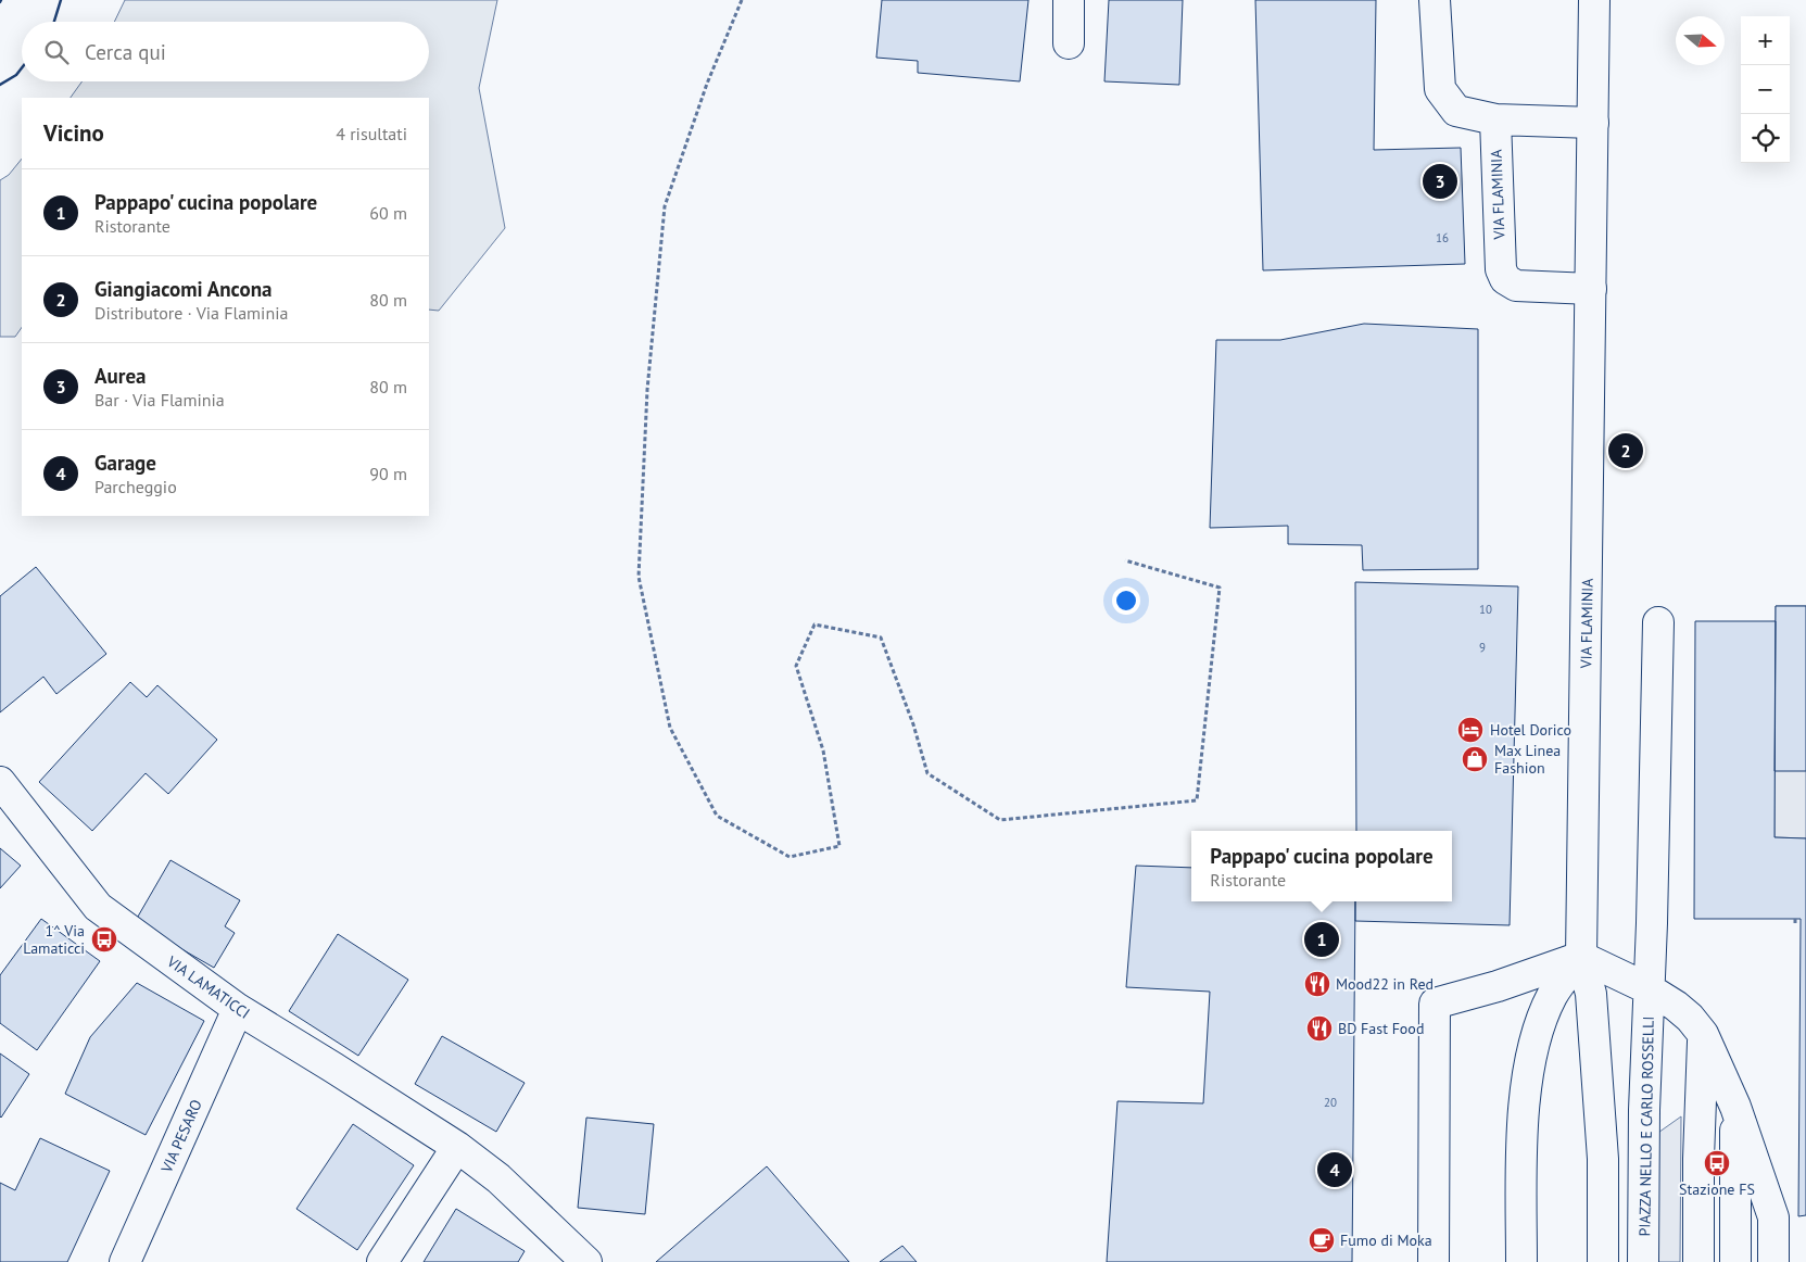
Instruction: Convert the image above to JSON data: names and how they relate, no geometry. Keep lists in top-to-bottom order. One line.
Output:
{"streets":{"main road":["VIA FLAMINIA","VIA LAMATICCI","PIAZZA NELLO E CARLO ROSSELLI","VIA PESARO"]},"crossings":[["VIA FLAMINIA","PIAZZA NELLO E CARLO ROSSELLI"],["VIA LAMATICCI","VIA PESARO"]],"places":{"hotel":["Hotel Dorico"],"shop":["Max Linea Fashion"],"bus stop":["1^ Via Lamaticci","Stazione FS"],"restaurant":["Mood22 in Red","BD Fast Food"],"cafe":["Fumo di Moka"]},"house_numbers":["16","10","9","20"],"north":"right","page":{"map_buttons":["+","−"],"search":"Cerca qui","heading":["Vicino","4 risultati"],"pins":["3","2","1","4"],"list":[{"mark":"1","name":"Pappapo' cucina popolare","note":"Ristorante","value":"60 m"},{"mark":"2","name":"Giangiacomi Ancona","note":"Distributore · Via Flaminia","value":"80 m"},{"mark":"3","name":"Aurea","note":"Bar · Via Flaminia","value":"80 m"},{"mark":"4","name":"Garage","note":"Parcheggio","value":"90 m"}],"popup":["Pappapo' cucina popolare","Ristorante"]}}
